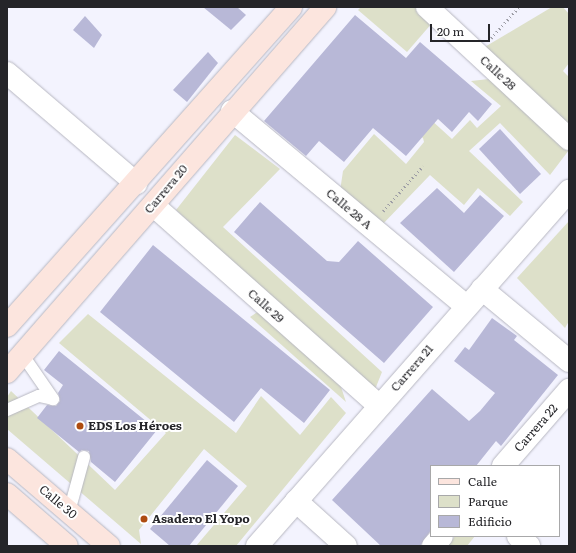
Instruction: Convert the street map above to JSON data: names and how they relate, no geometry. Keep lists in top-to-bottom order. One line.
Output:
{"streets":{"main road":["Carrera 20","Calle 30"],"street":["Calle 28","Calle 28 A","Calle 29","Carrera 21","Carrera 22"]},"crossings":[["Carrera 20","Calle 28 A"],["Carrera 20","Calle 29"],["Calle 28 A","Carrera 21"],["Calle 29","Carrera 21"]],"places":["EDS Los Héroes","Asadero El Yopo"],"legend":["Calle","Parque","Edificio"],"scale_bar":"20 m"}
